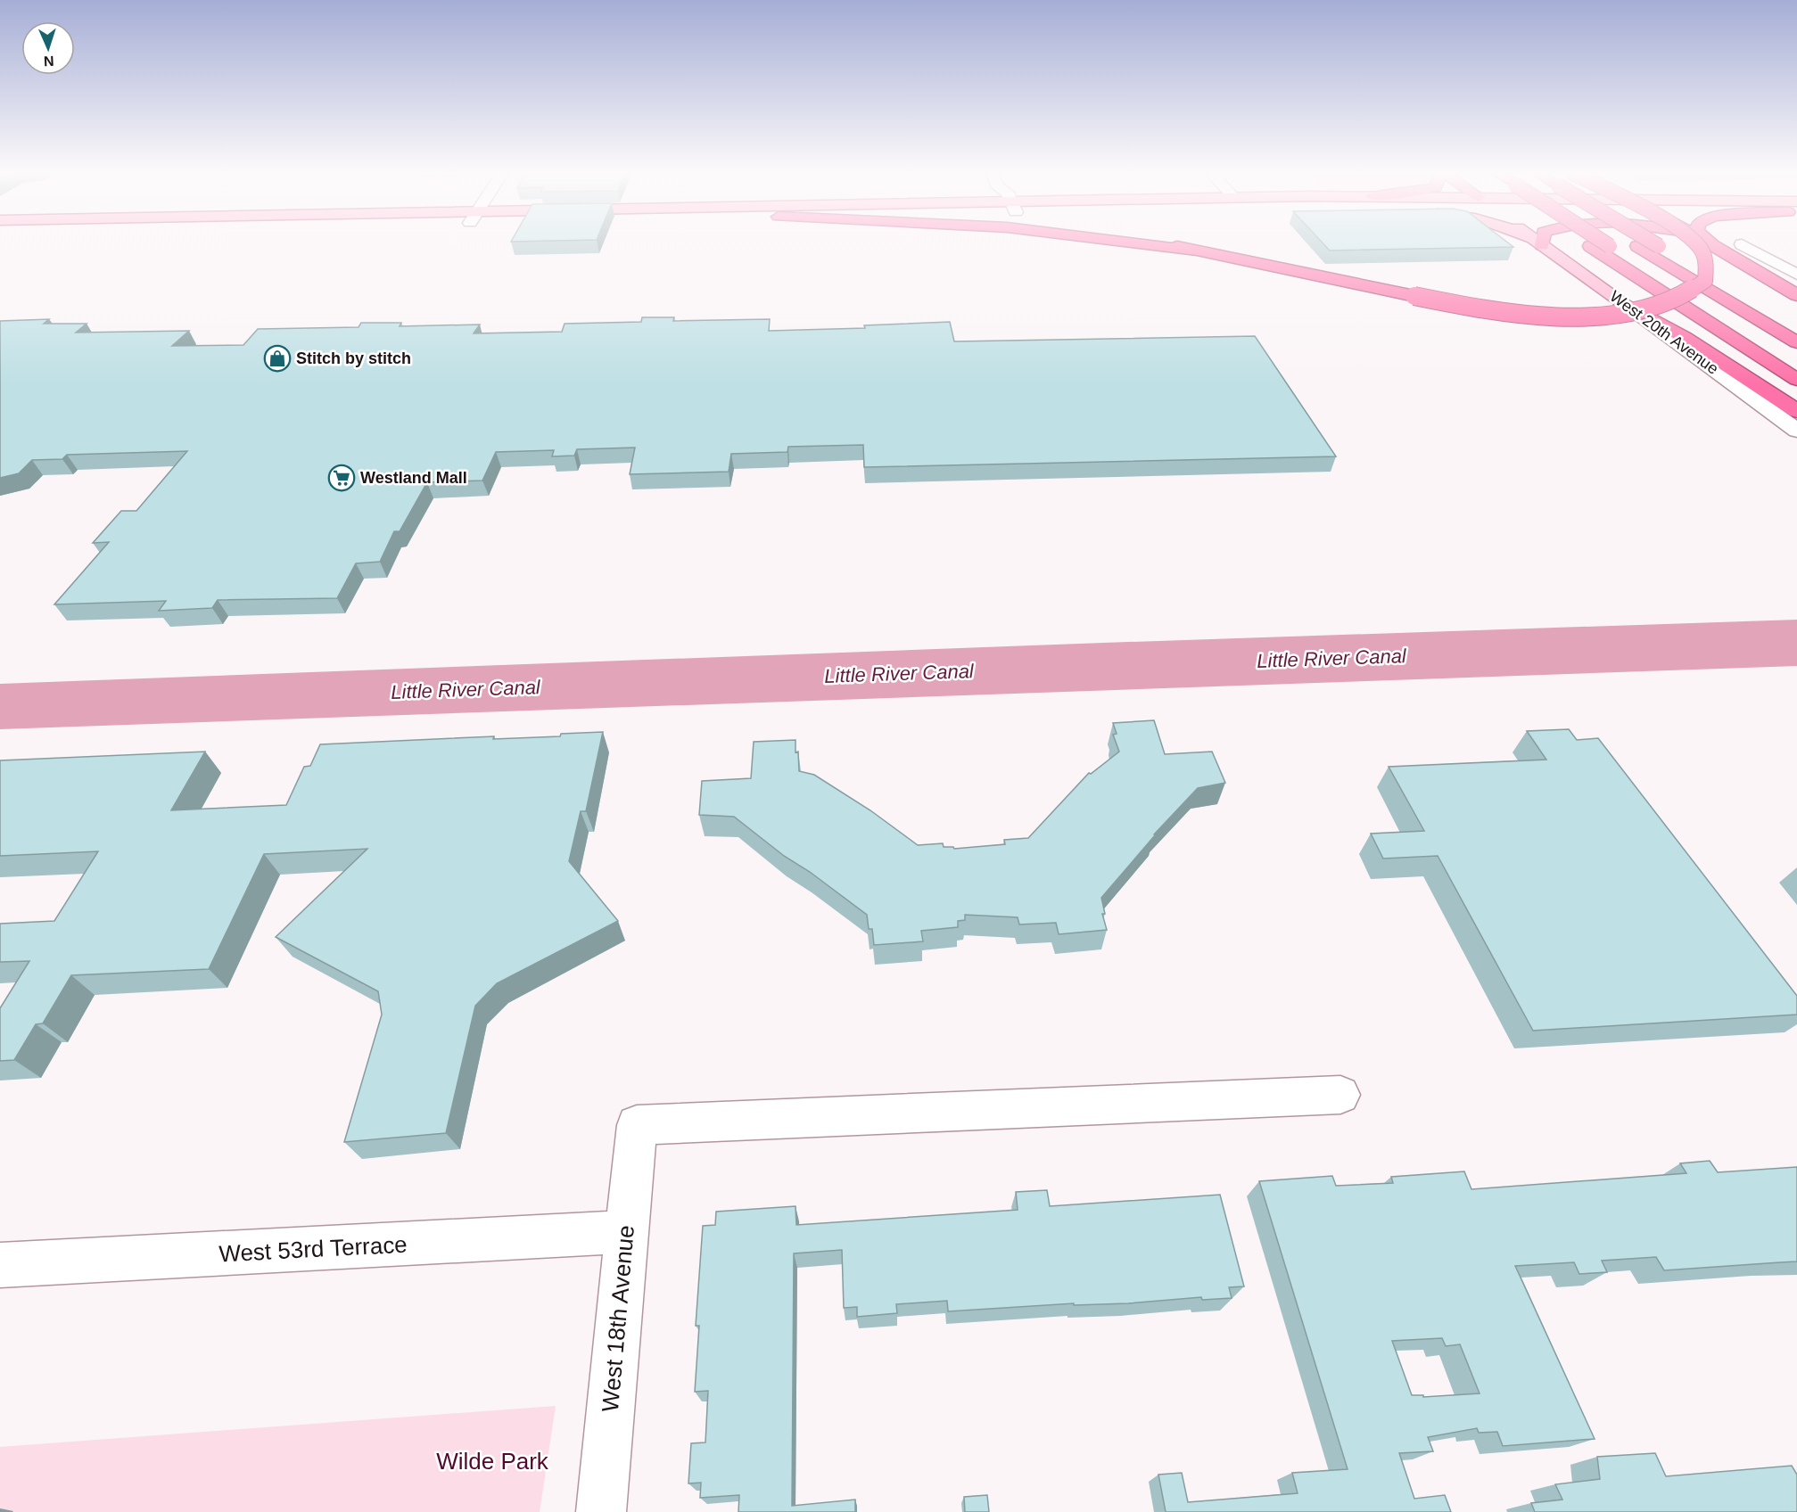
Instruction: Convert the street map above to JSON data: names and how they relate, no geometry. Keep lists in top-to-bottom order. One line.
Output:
{"streets":{"main road":["West 20th Avenue"],"street":["West 53rd Terrace","West 18th Avenue"]},"crossings":[["West 53rd Terrace","West 18th Avenue"]],"water":["Little River Canal"],"parks":["Wilde Park"],"places":{"shop":["Stitch by stitch"],"supermarket":["Westland Mall"]},"north":"bottom"}
